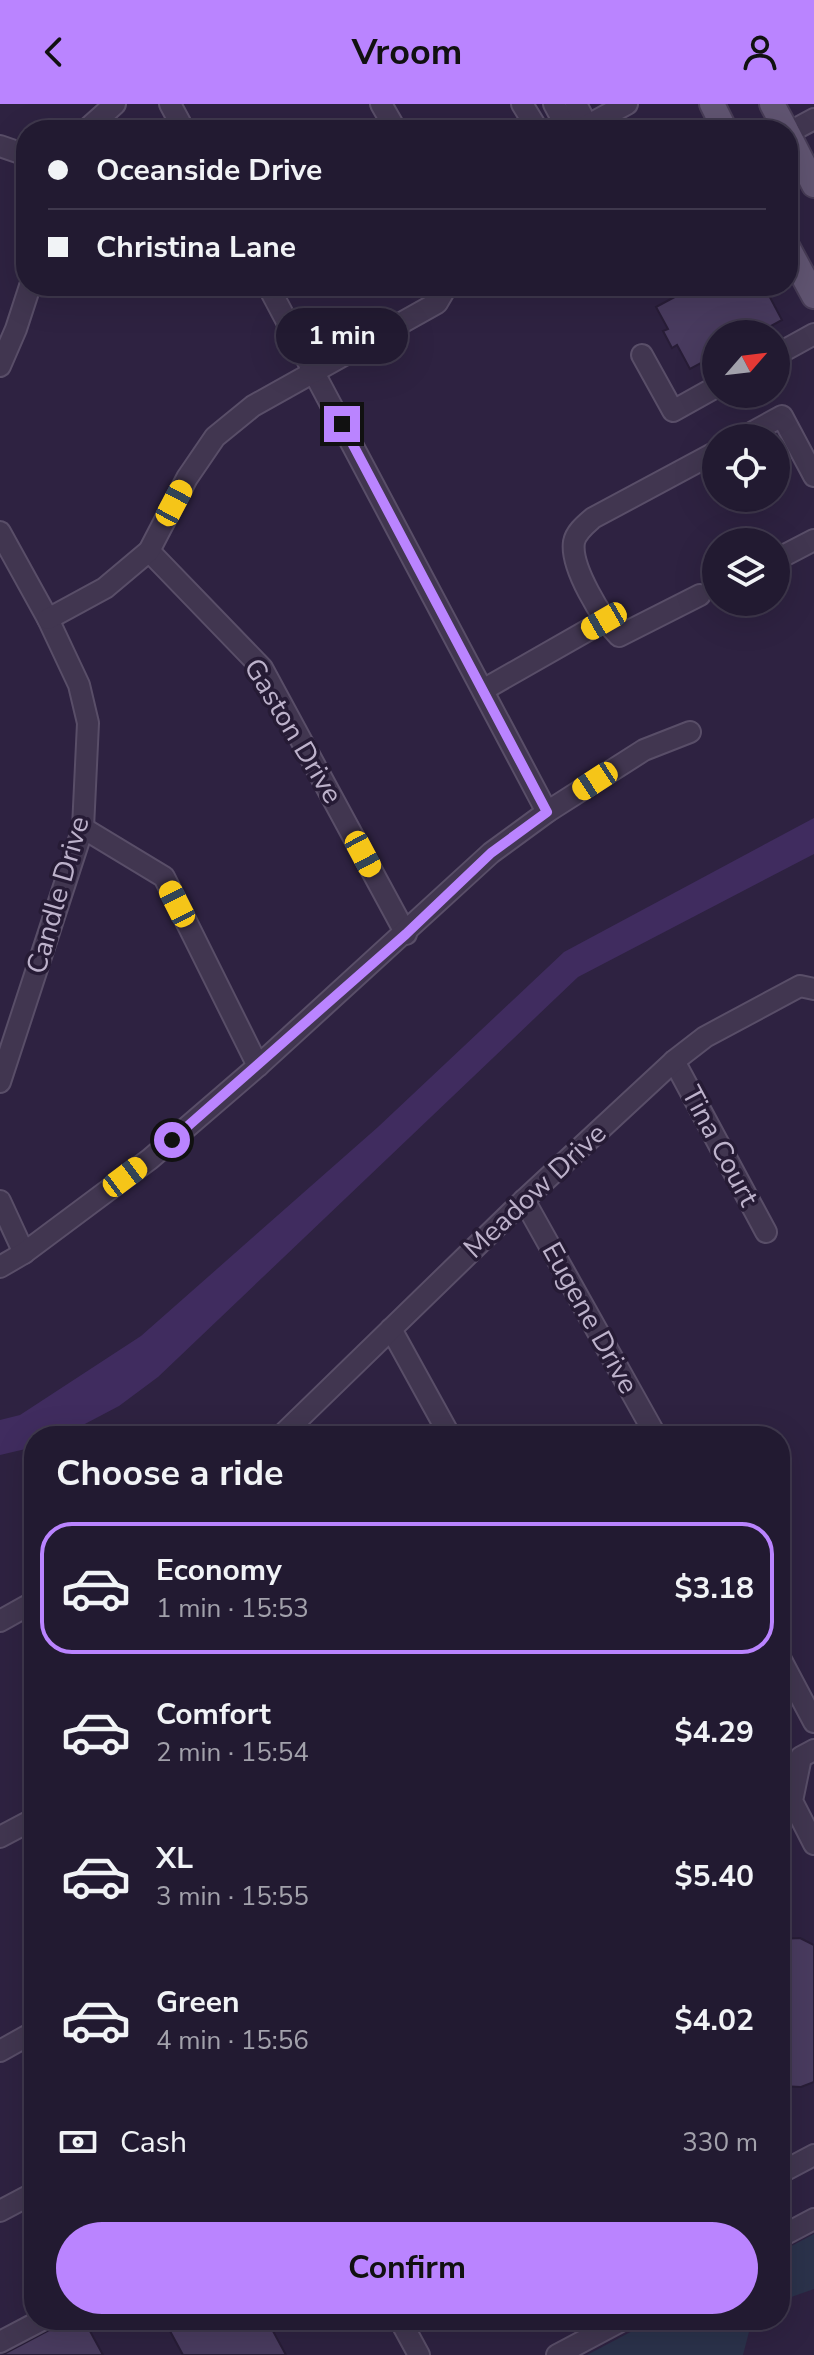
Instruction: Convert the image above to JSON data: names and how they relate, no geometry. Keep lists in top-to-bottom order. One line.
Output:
{"streets":{"street":["Gaston Drive","Candle Drive","Tina Court","Meadow Drive","Eugene Drive"]},"crossings":[["Tina Court","Meadow Drive"],["Meadow Drive","Eugene Drive"]],"north":"top right","page":{"header":"Vroom","banner":["Oceanside Drive","Christina Lane"],"bubble":"1 min","heading":"Choose a ride","list":[{"name":"Economy","note":"1 min · 15:53","value":"$3.18"},{"name":"Comfort","note":"2 min · 15:54","value":"$4.29"},{"name":"XL","note":"3 min · 15:55","value":"$5.40"},{"name":"Green","note":"4 min · 15:56","value":"$4.02"}],"pay":["Cash","330 m"],"buttons":"Confirm"}}
